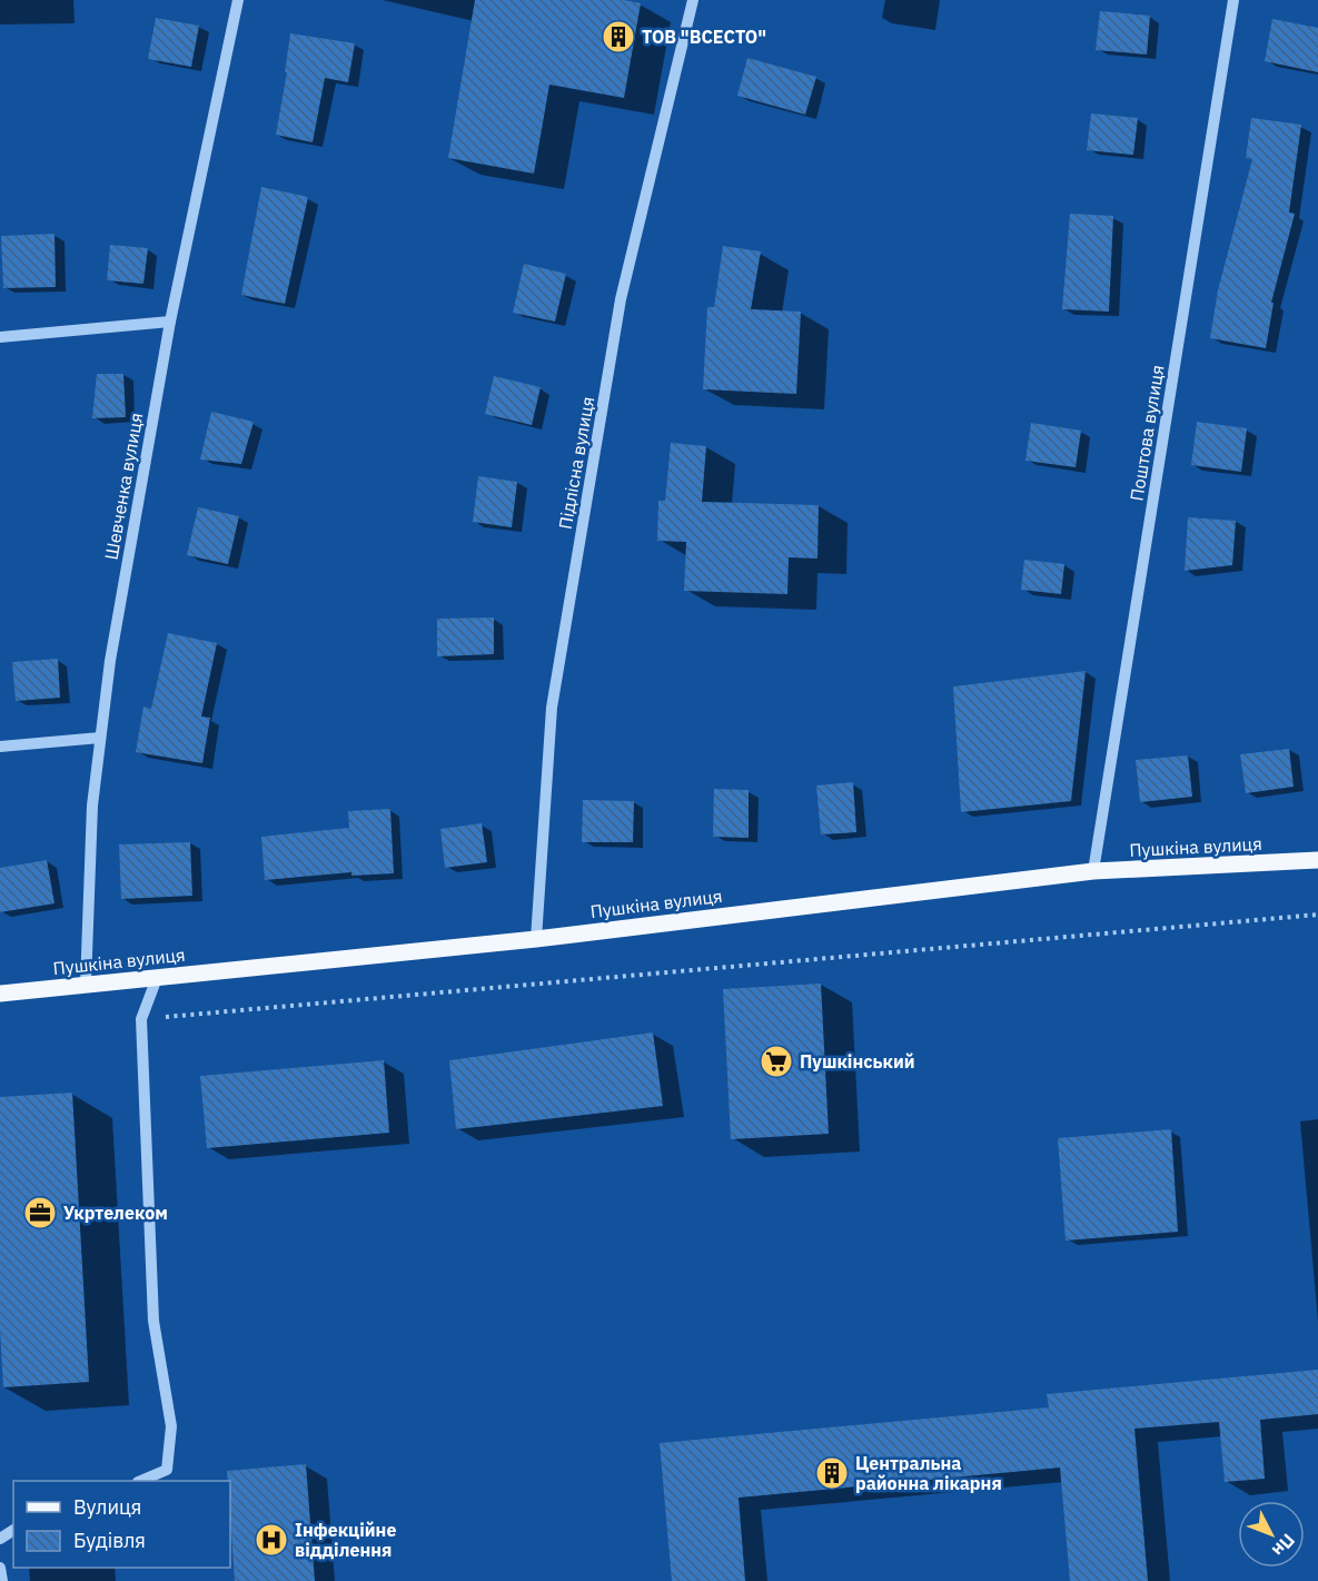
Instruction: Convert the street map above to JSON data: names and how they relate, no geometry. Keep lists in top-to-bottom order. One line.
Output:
{"streets":{"main road":["Пушкіна вулиця"],"street":["Поштова вулиця","Підлісна вулиця","Шевченка вулиця"]},"crossings":[["Поштова вулиця","Пушкіна вулиця"],["Підлісна вулиця","Пушкіна вулиця"],["Шевченка вулиця","Пушкіна вулиця"]],"places":{"building":["ТОВ \"ВСЕСТО\"","Центральна районна лікарня"],"supermarket":["Пушкінський"],"office":["Укртелеком"],"hospital":["Інфекційне відділення"]},"legend":["Вулиця","Будівля"],"north":"bottom right"}
